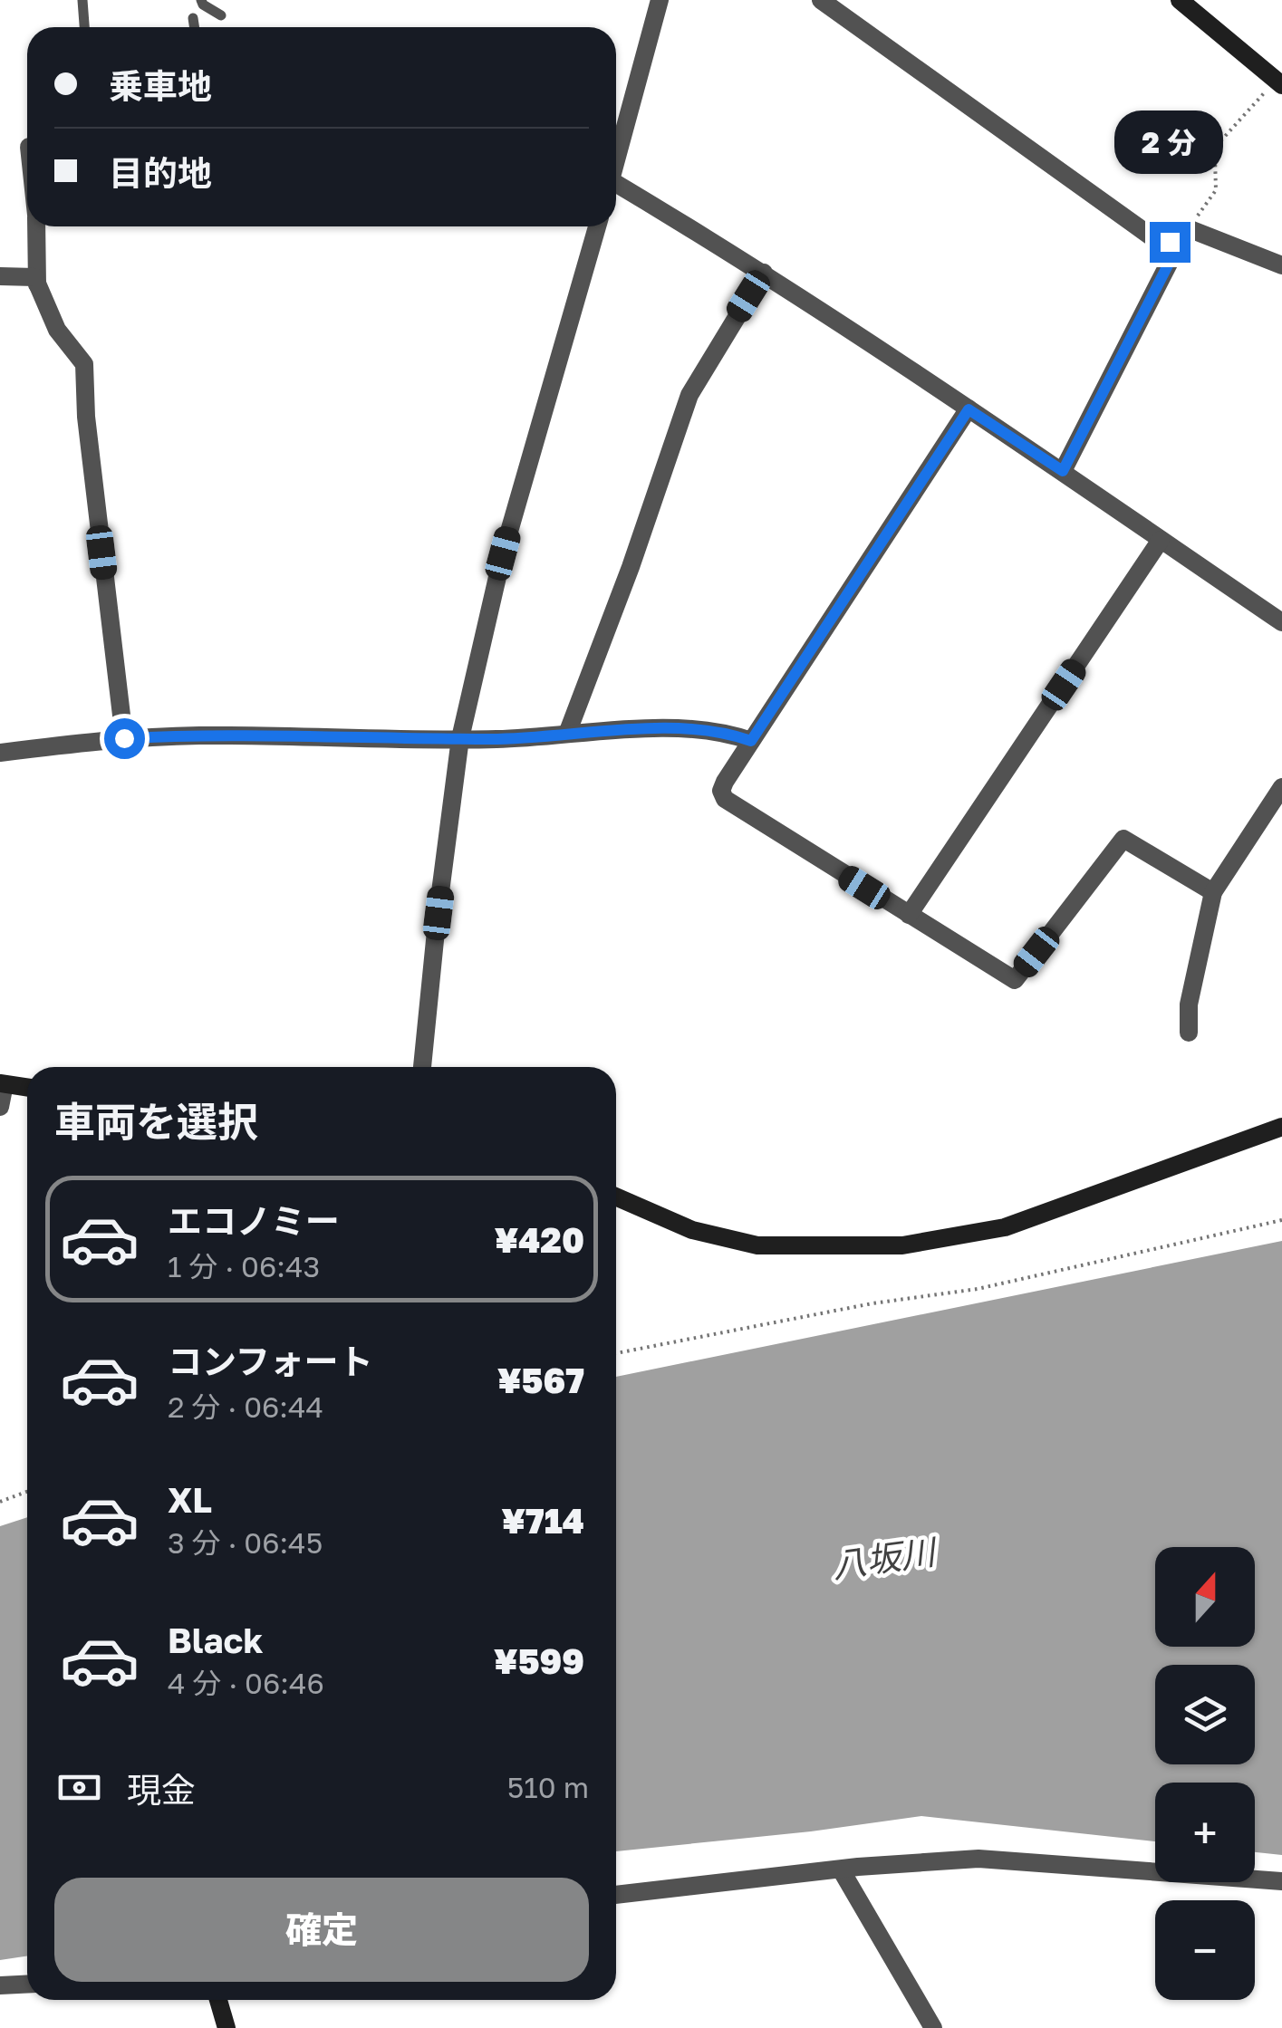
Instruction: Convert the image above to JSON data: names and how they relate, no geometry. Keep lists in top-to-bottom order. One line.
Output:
{"water":["八坂川"],"north":"top","page":{"banner":["乗車地","目的地"],"bubble":"2 分","heading":"車両を選択","list":[{"name":"エコノミー","note":"1 分 · 06:43","value":"¥420"},{"name":"コンフォート","note":"2 分 · 06:44","value":"¥567"},{"name":"XL","note":"3 分 · 06:45","value":"¥714"},{"name":"Black","note":"4 分 · 06:46","value":"¥599"}],"map_buttons":["+","−"],"pay":["現金","510 m"],"buttons":"確定"}}
